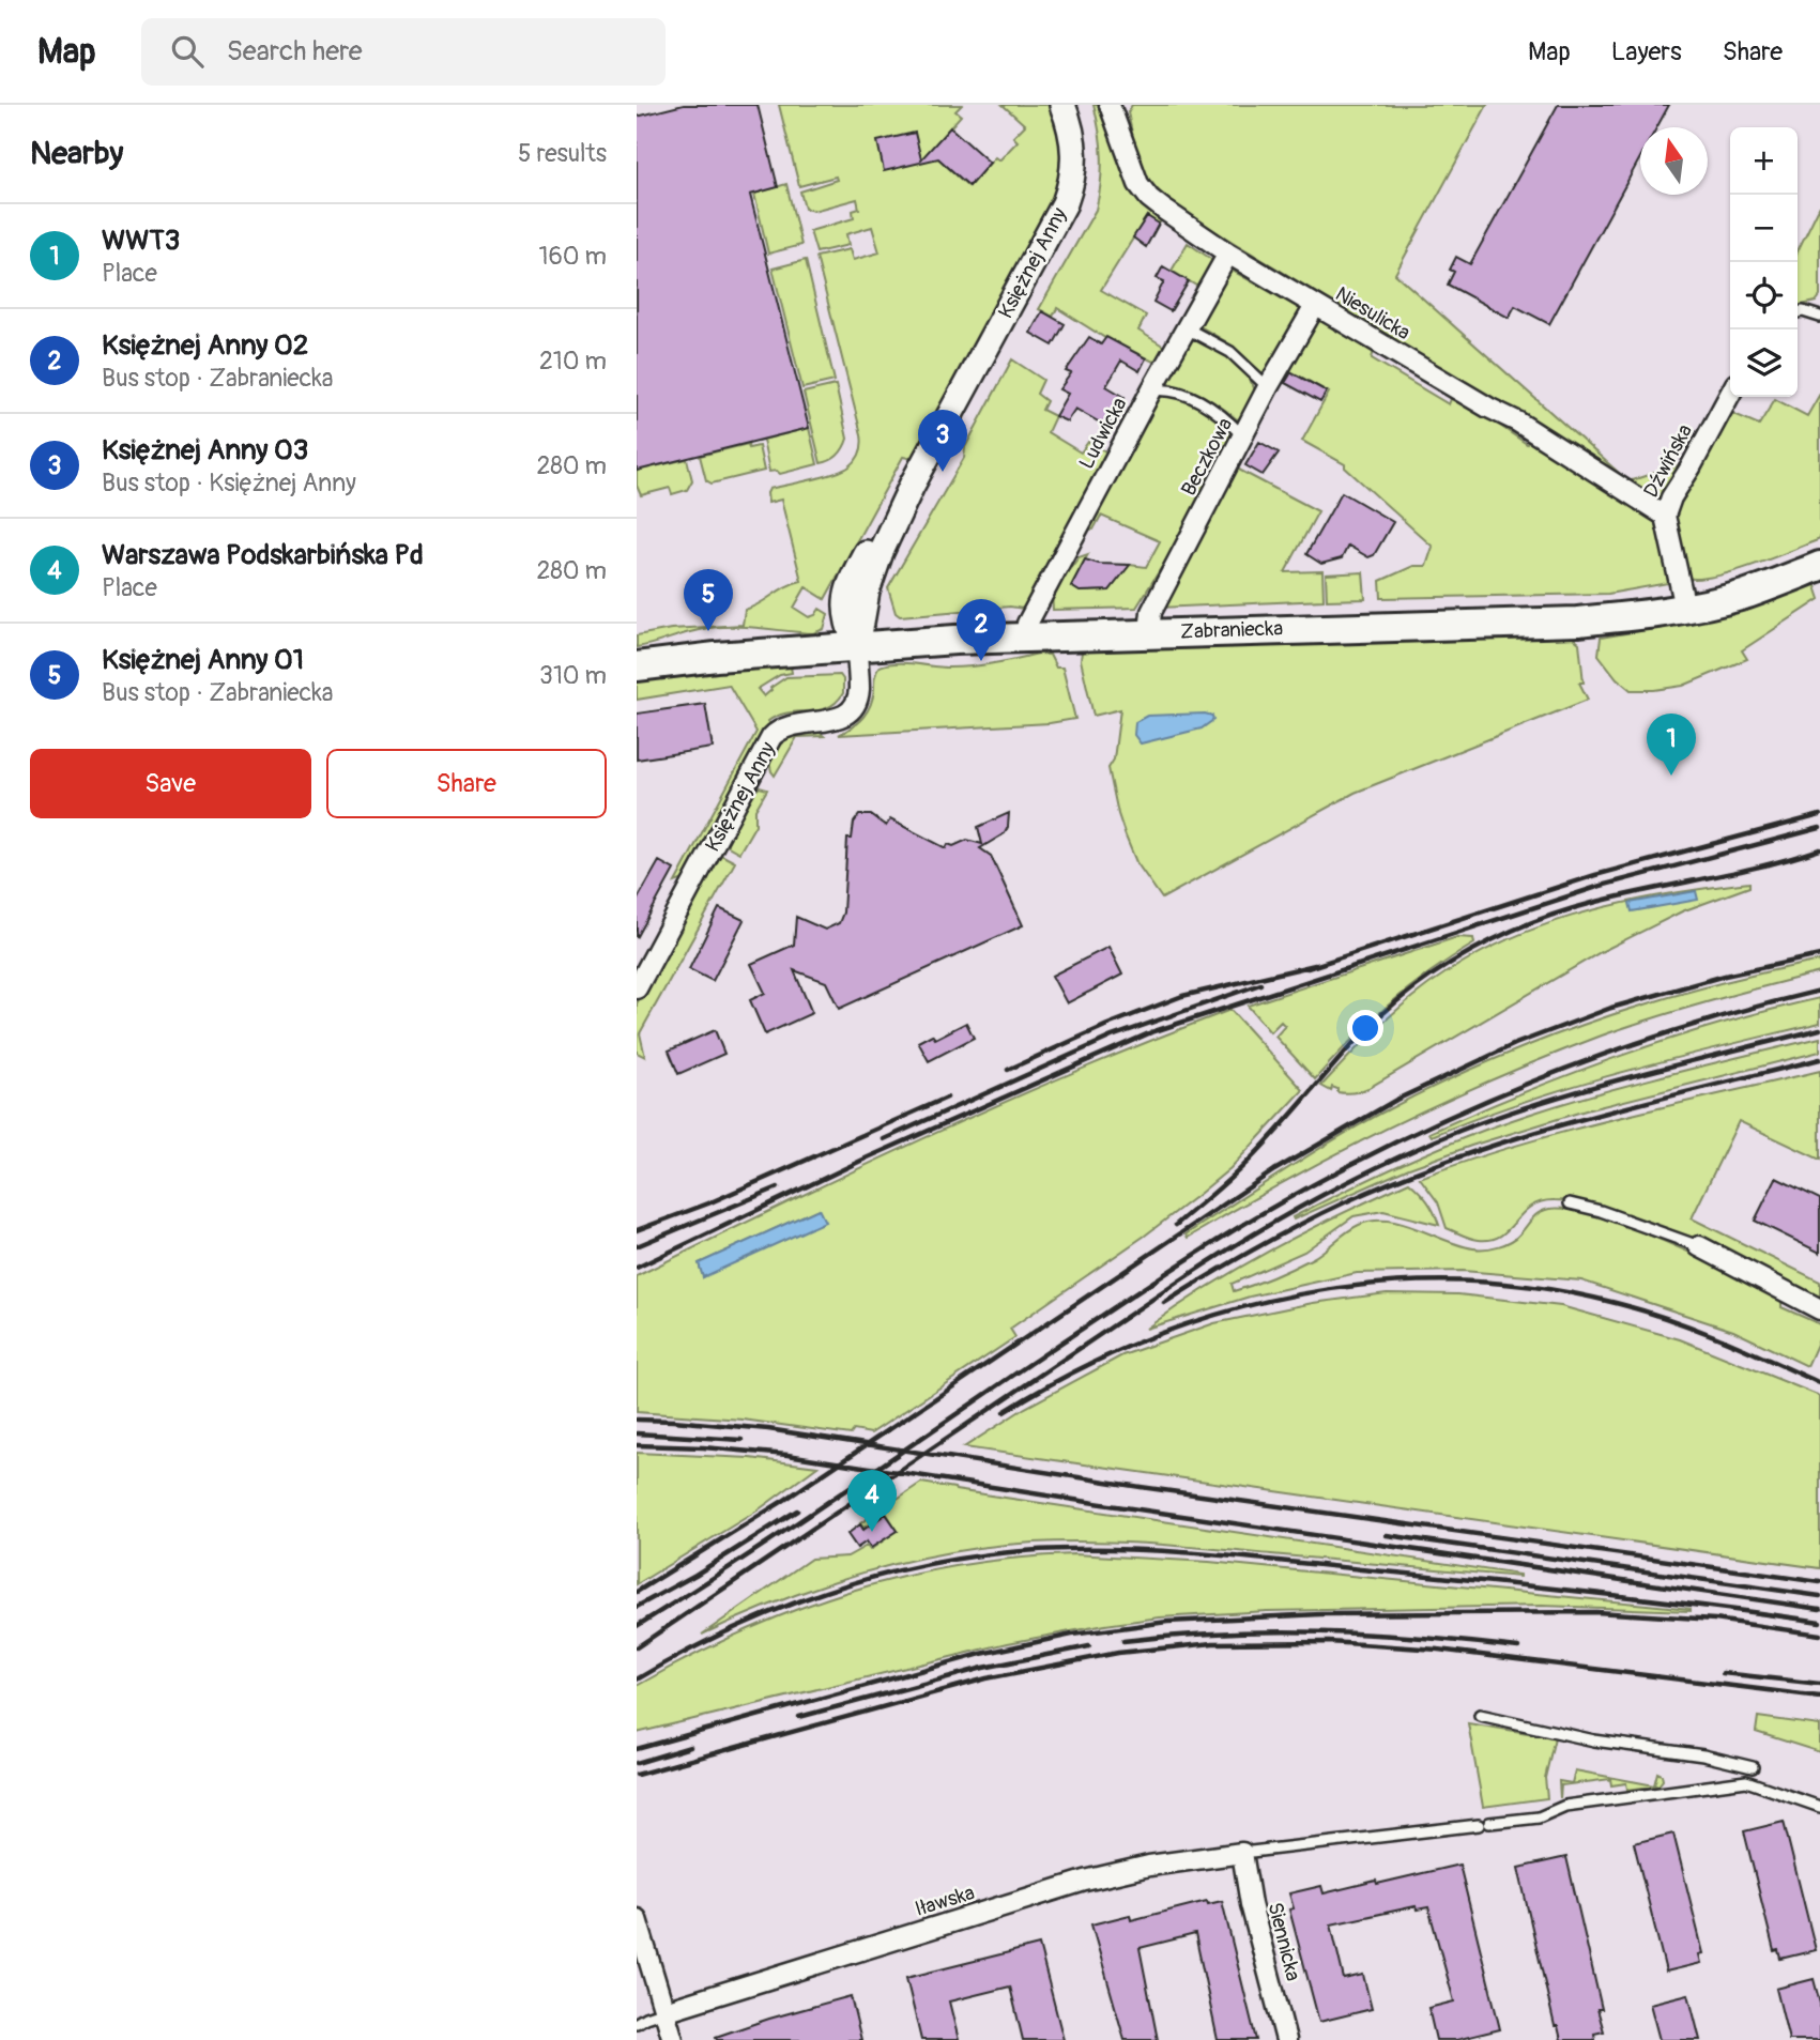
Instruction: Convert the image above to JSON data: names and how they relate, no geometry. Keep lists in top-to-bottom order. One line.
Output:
{"streets":{"main road":["Zabraniecka"],"street":["Księżnej Anny","Niesulicka","Ludwicka","Beczkowa","Dźwińska","Iławska","Siennicka"]},"crossings":[["Księżnej Anny","Zabraniecka"],["Niesulicka","Ludwicka"],["Niesulicka","Beczkowa"],["Niesulicka","Dźwińska"],["Ludwicka","Zabraniecka"],["Beczkowa","Zabraniecka"],["Dźwińska","Zabraniecka"],["Iławska","Siennicka"]],"north":"top","page":{"header":"Map","search":"Search here","nav":["Map","Layers","Share"],"heading":["Nearby","5 results"],"map_buttons":["+","−"],"list":[{"mark":"1","name":"WWT3","note":"Place","value":"160 m"},{"mark":"2","name":"Księżnej Anny 02","note":"Bus stop · Zabraniecka","value":"210 m"},{"mark":"3","name":"Księżnej Anny 03","note":"Bus stop · Księżnej Anny","value":"280 m"},{"mark":"4","name":"Warszawa Podskarbińska Pd","note":"Place","value":"280 m"},{"mark":"5","name":"Księżnej Anny 01","note":"Bus stop · Zabraniecka","value":"310 m"}],"pins":["3","5","2","1","4"],"buttons":["Save","Share"]}}
